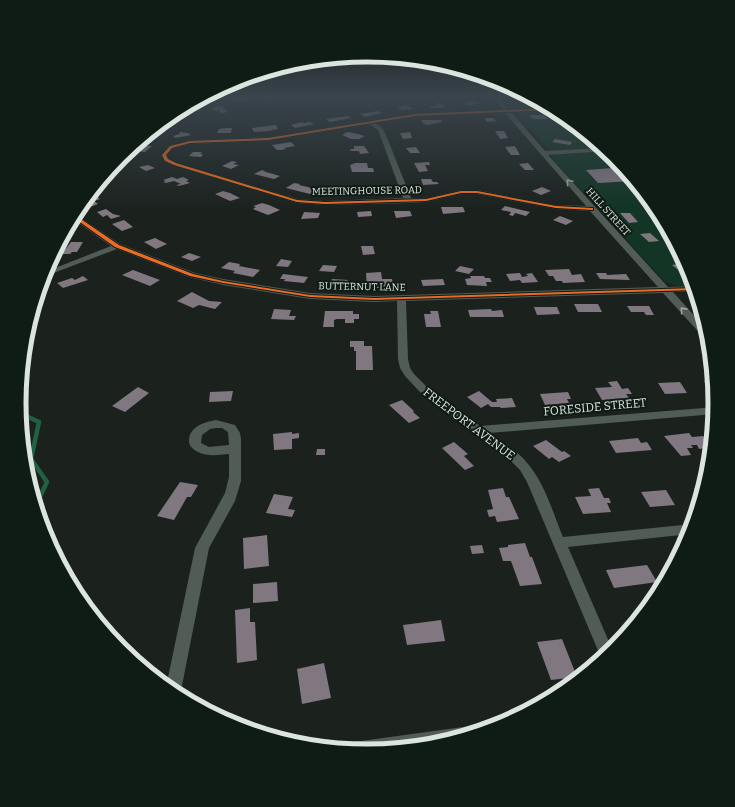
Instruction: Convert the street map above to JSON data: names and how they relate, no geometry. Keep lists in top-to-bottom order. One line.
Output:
{"streets":{"street":["MEETINGHOUSE ROAD","HILL STREET","BUTTERNUT LANE","FORESIDE STREET","FREEPORT AVENUE"]},"crossings":[["MEETINGHOUSE ROAD","HILL STREET"],["HILL STREET","BUTTERNUT LANE"],["BUTTERNUT LANE","FREEPORT AVENUE"],["FORESIDE STREET","FREEPORT AVENUE"]],"one_way":["HILL STREET"]}
